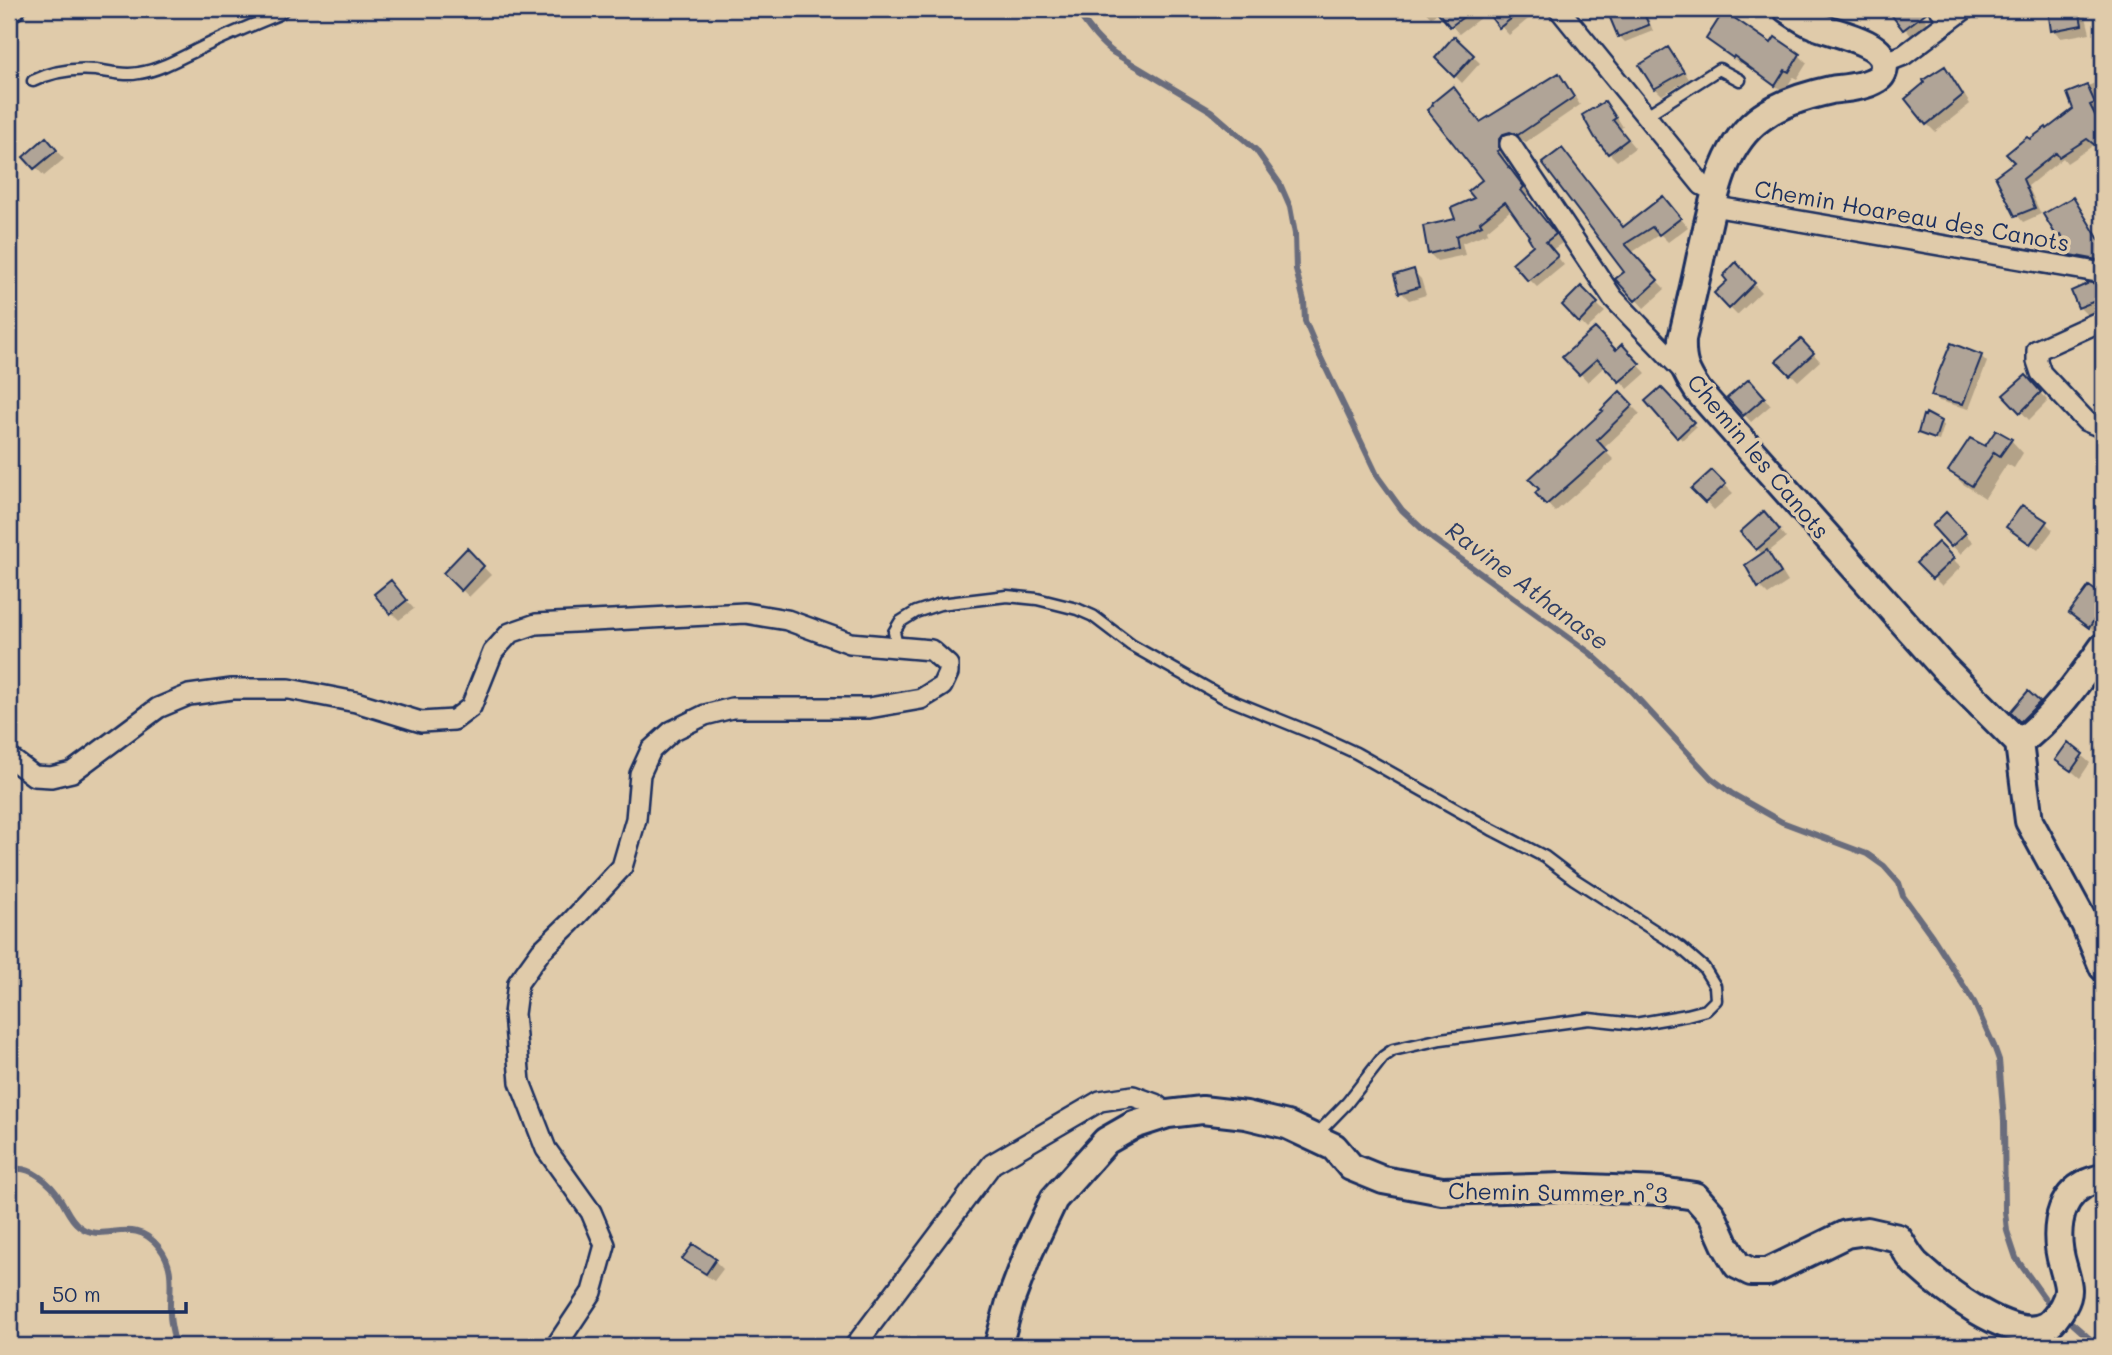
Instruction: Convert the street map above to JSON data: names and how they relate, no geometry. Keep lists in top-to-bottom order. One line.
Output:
{"streets":{"street":["Chemin Hoareau des Canots","Chemin les Canots","Chemin Summer n°3"]},"crossings":[["Chemin Hoareau des Canots","Chemin les Canots"]],"water":["Ravine Athanase"],"scale_bar":"50 m"}
